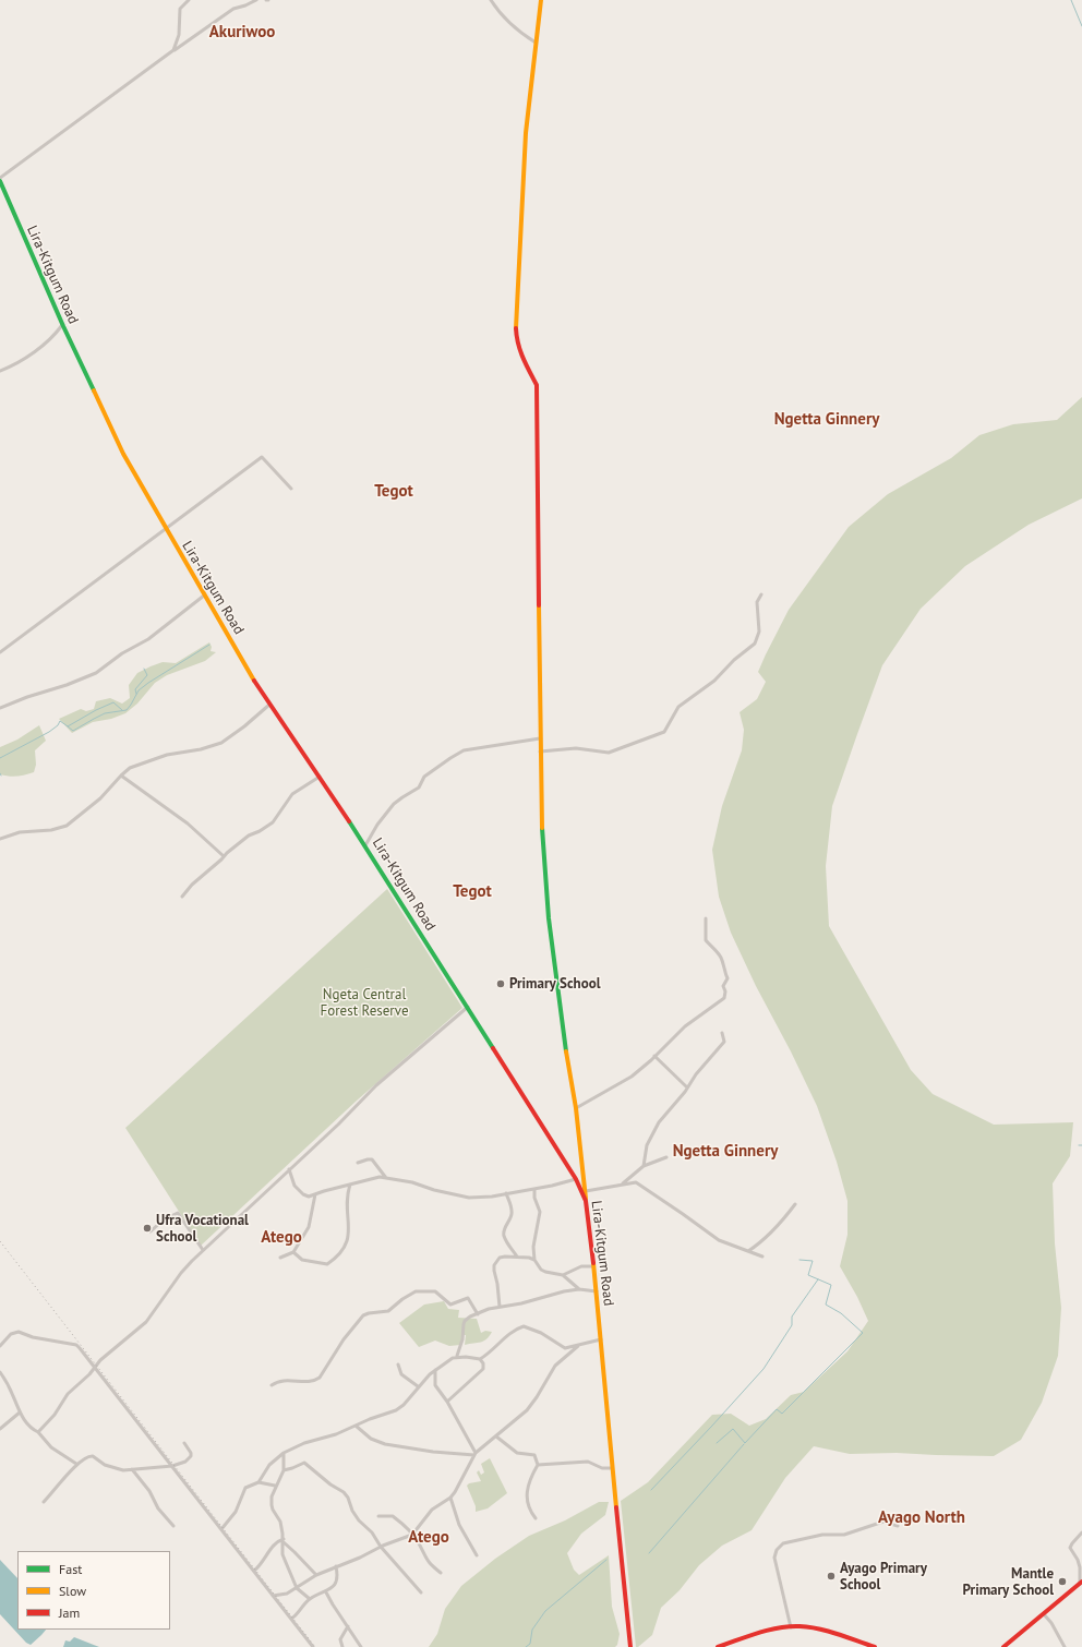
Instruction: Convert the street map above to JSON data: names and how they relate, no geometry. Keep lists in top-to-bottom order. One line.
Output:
{"streets":{"main road":["Lira-Kitgum Road"]},"districts":["Akuriwoo","Ngetta Ginnery","Tegot","Tegot","Ngetta Ginnery","Atego","Ayago North","Atego"],"parks":["Ngeta Central Forest Reserve"],"places":["Primary School","Ufra Vocational School","Ayago Primary School","Mantle Primary School"],"legend":["Fast","Slow","Jam"]}
